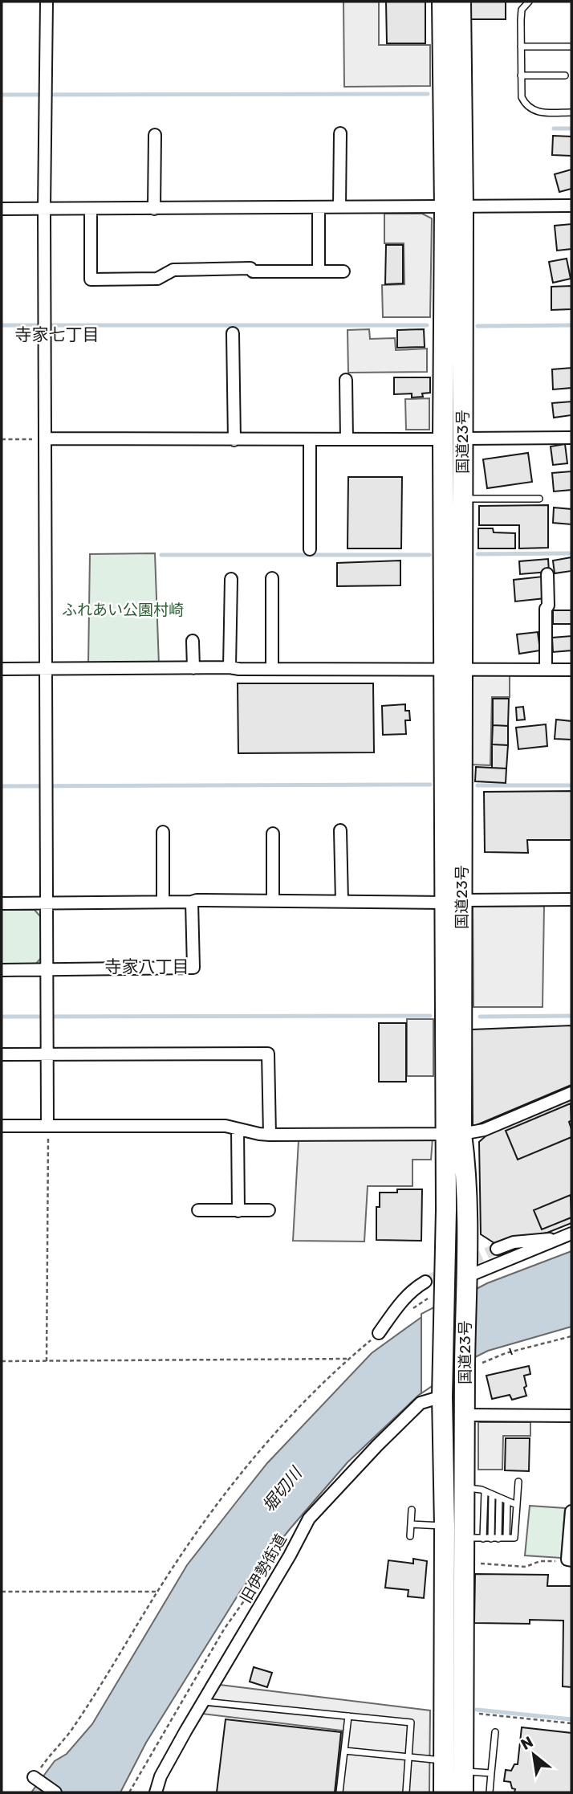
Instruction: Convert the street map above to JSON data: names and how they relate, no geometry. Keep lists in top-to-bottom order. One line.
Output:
{"streets":{"highway":["国道23号"],"street":["旧伊勢街道"]},"crossings":[["国道23号","旧伊勢街道"]],"districts":["寺家七丁目","寺家八丁目"],"water":["堀切川"],"parks":["ふれあい公園村崎"],"north":"top left"}
